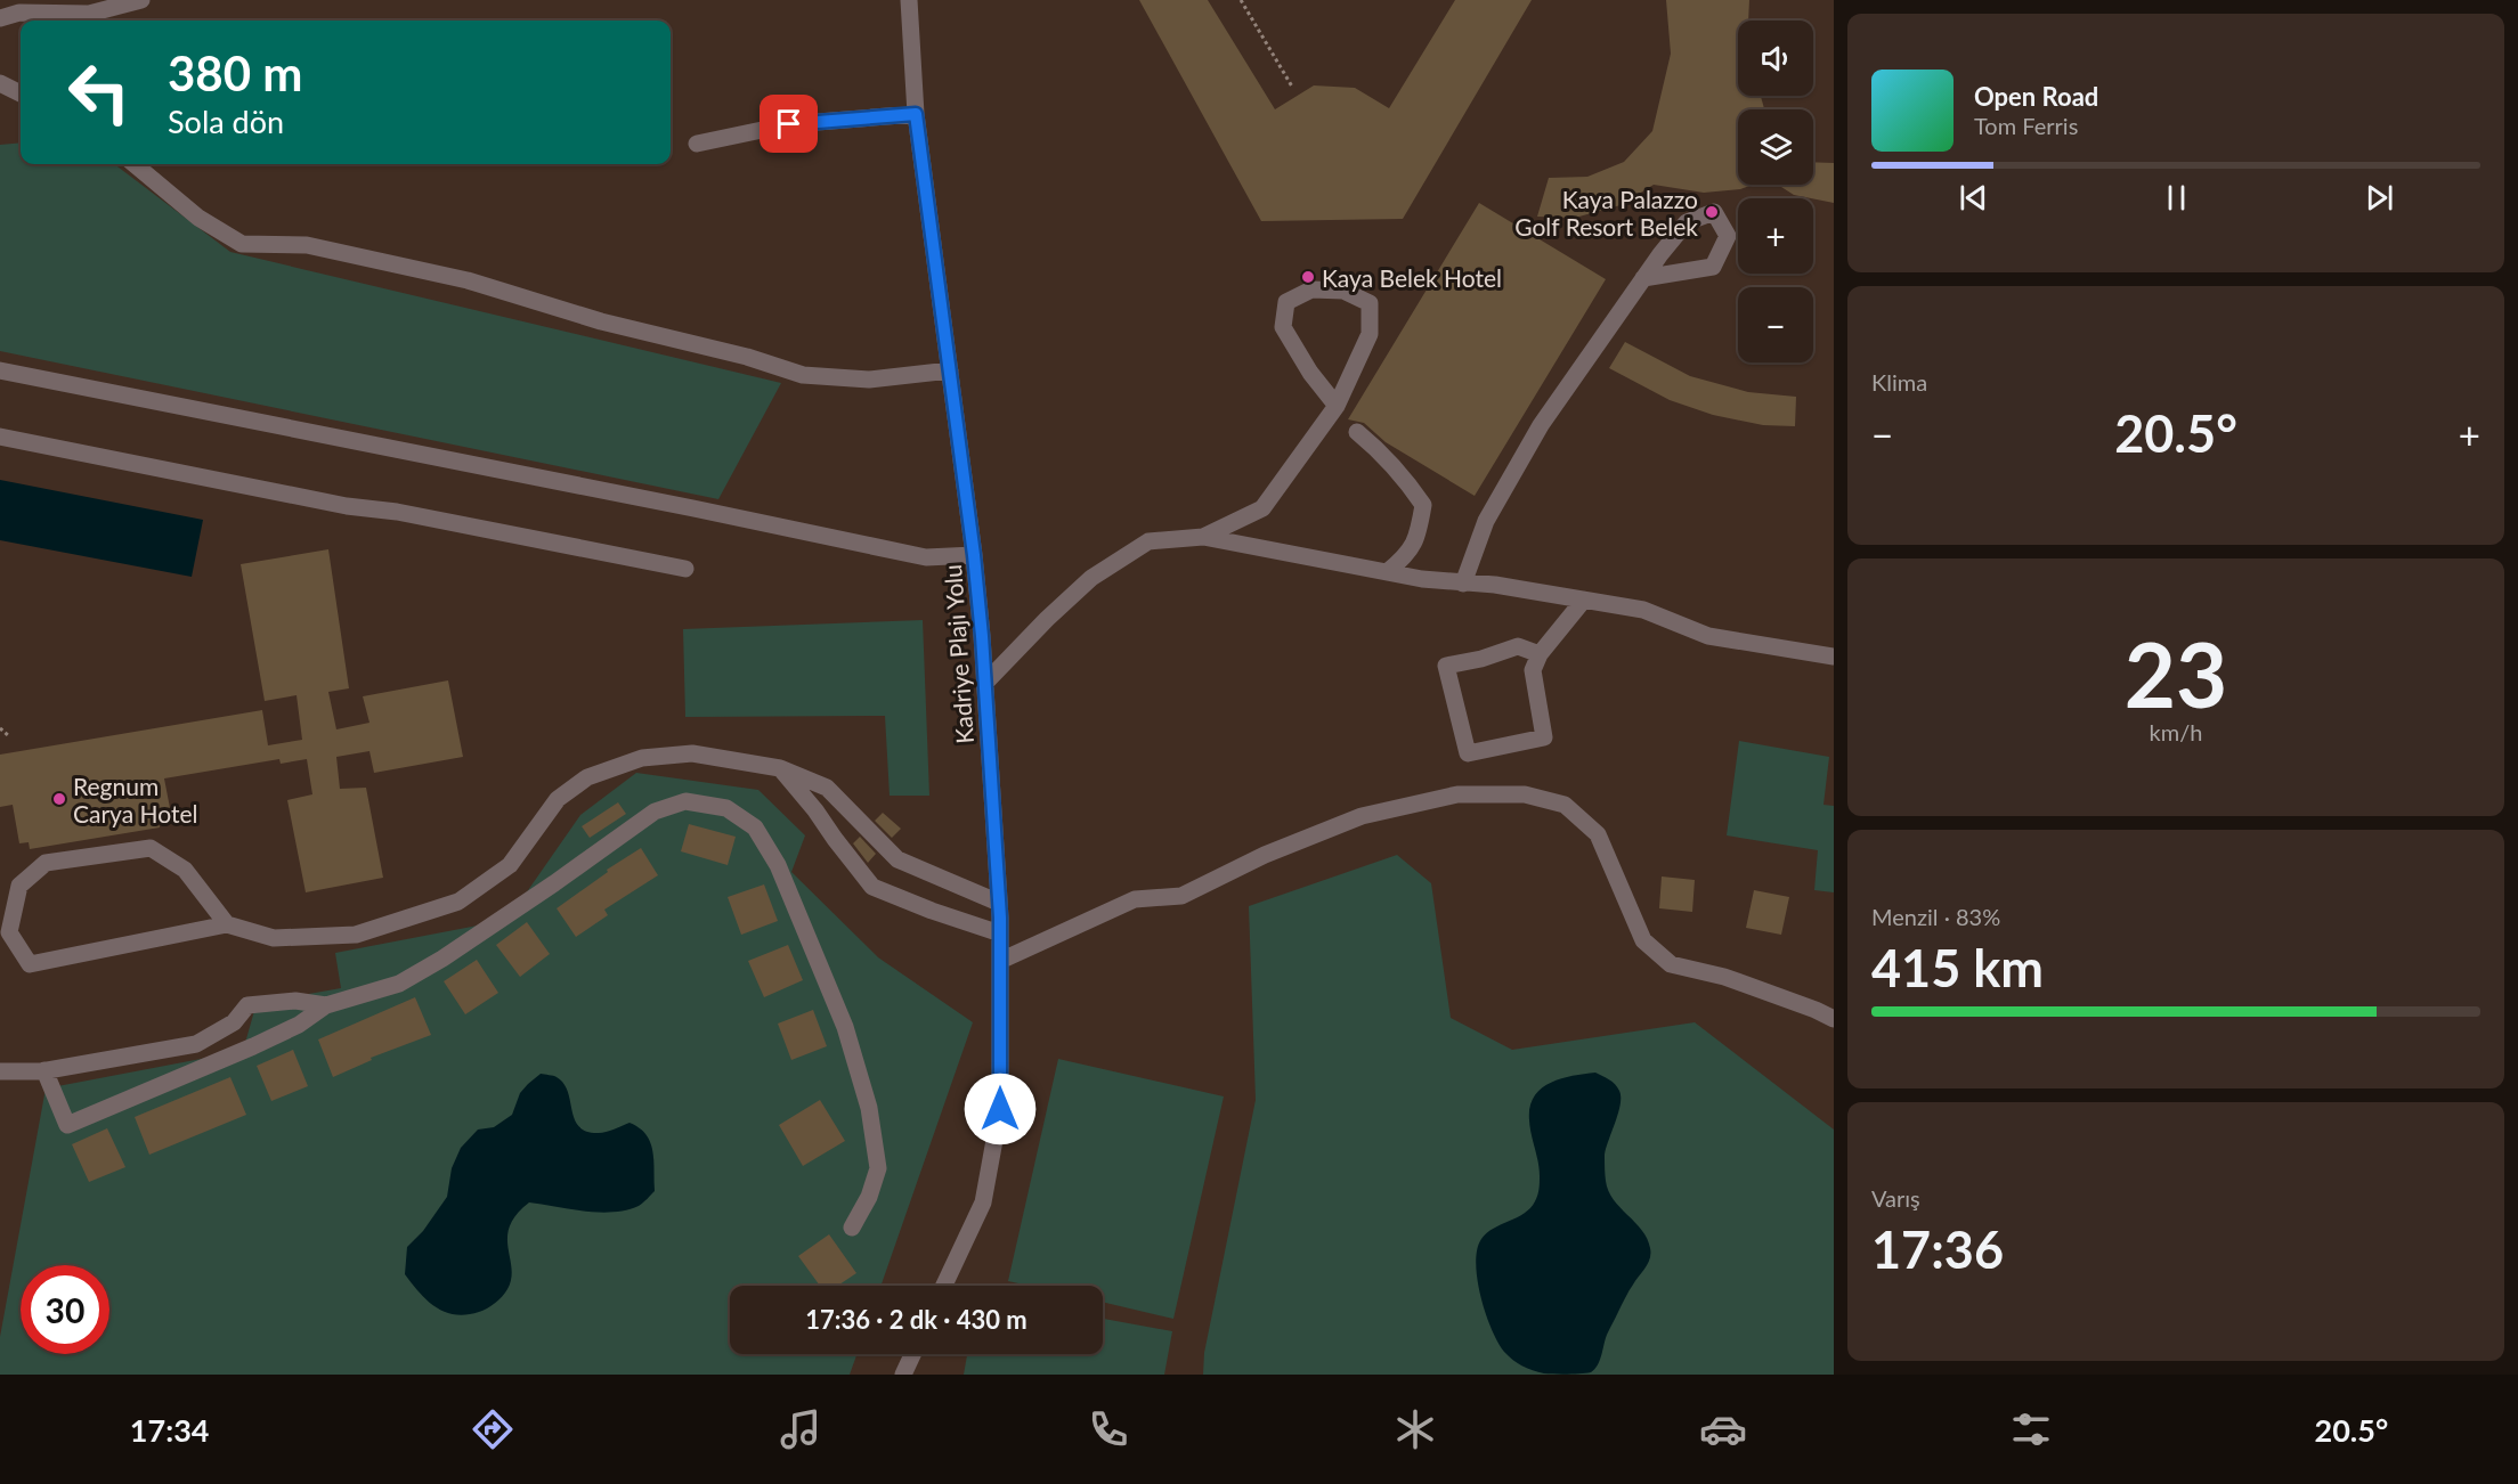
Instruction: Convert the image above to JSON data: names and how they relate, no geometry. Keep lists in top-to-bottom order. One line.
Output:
{"streets":{"street":["Kadriye Plajı Yolu"]},"places":["Kaya Palazzo Golf Resort Belek","Kaya Belek Hotel","Regnum Carya Hotel"],"page":{"map_buttons":["+","−"],"turn":["380 m","Sola dön"],"song":["Open Road","Tom Ferris"],"tile":["Klima",["23","km/h"],["Menzil · 83%","415 km"],["Varış","17:36"]],"heat":["−","20.5°","+"],"limit":"30","trip":"17:36 · 2 dk · 430 m","tabs":["17:34","20.5°"]}}
